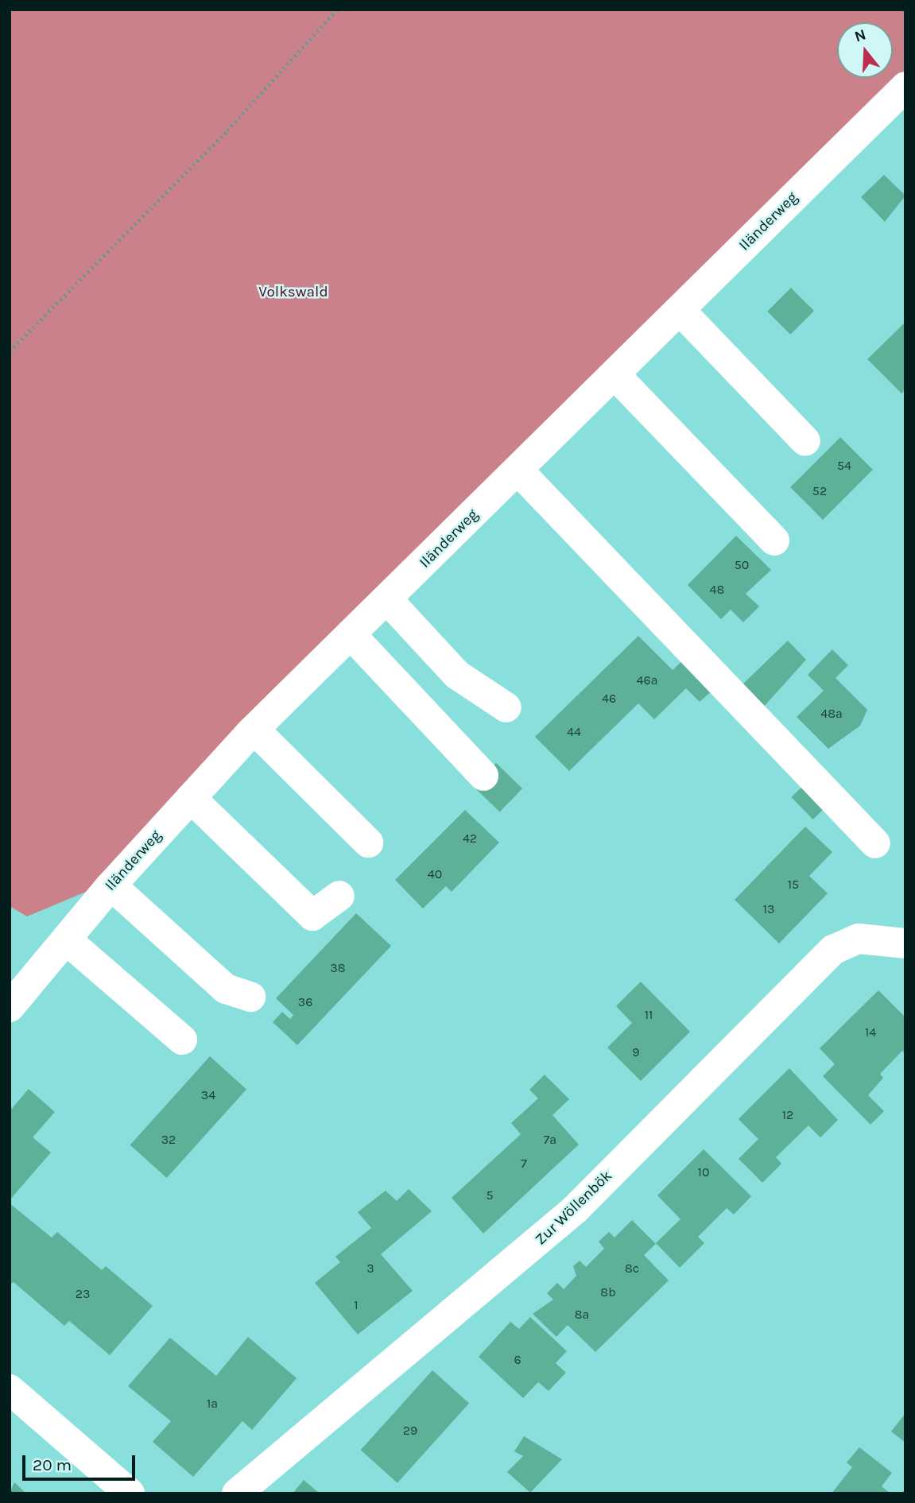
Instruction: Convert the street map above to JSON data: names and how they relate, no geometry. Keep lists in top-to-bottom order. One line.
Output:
{"streets":{"street":["Iländerweg","Zur Wöllenbök"]},"parks":["Volkswald"],"house_numbers":["54","52","50","48","46a","46","48a","44","42","40","15","13","38","36","11","14","9","34","12","32","7a","7","10","5","3","8c","8b","23","1","8a","6","1a","29"],"scale_bar":"20 m","north":"top"}
